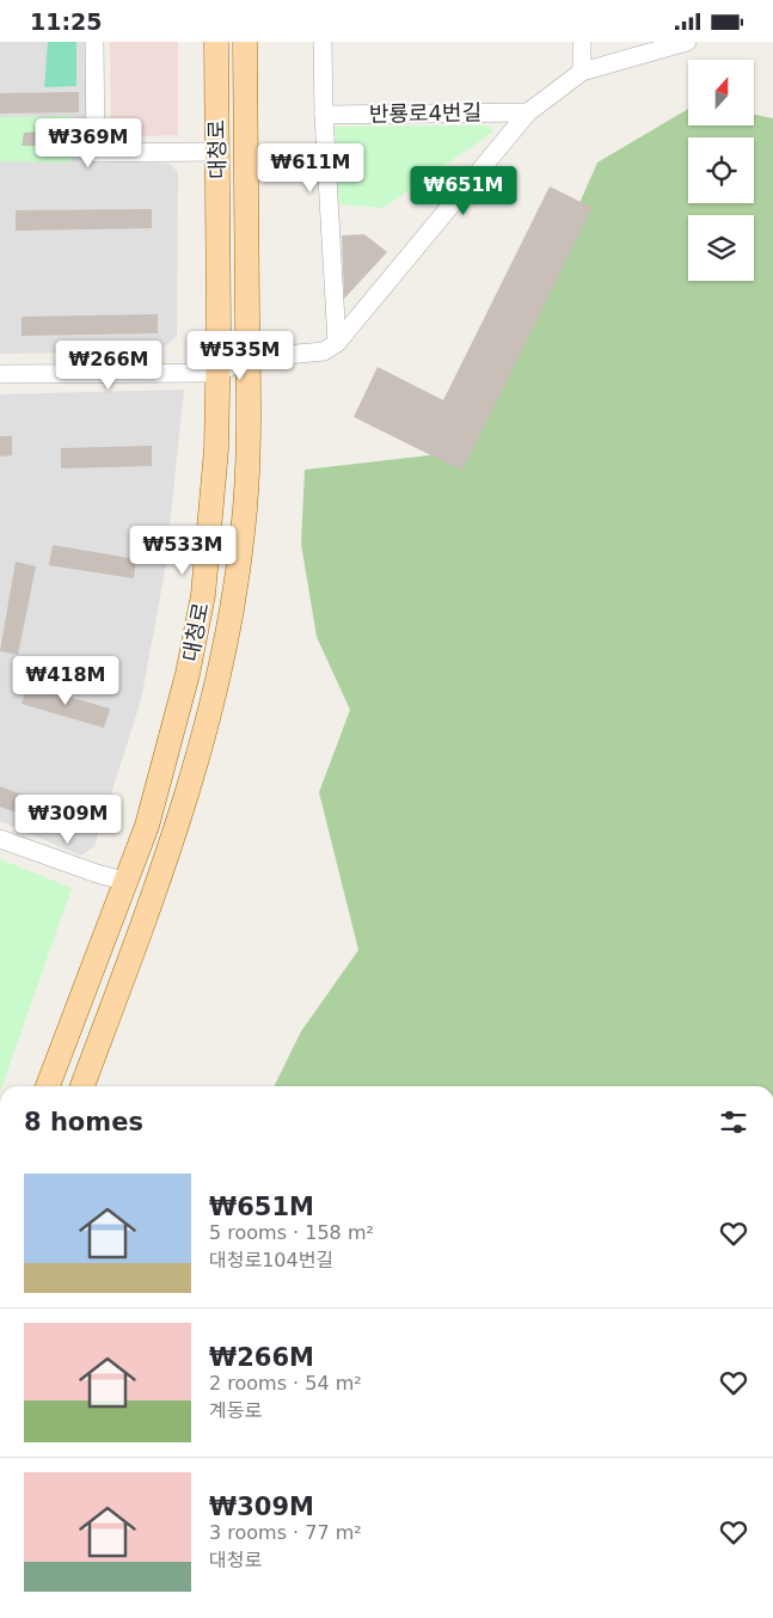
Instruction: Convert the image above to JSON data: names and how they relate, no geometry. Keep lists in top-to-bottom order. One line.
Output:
{"streets":{"main road":["대청로"],"street":["반룡로4번길"]},"north":"top","page":{"status":"11:25","price":["₩369M","₩611M","₩651M","₩535M","₩266M","₩533M","₩418M","₩309M"],"heading":"8 homes","list":[{"name":"₩651M","note":"5 rooms · 158 m² · 대청로104번길"},{"name":"₩266M","note":"2 rooms · 54 m² · 계동로"},{"name":"₩309M","note":"3 rooms · 77 m² · 대청로"}]}}
